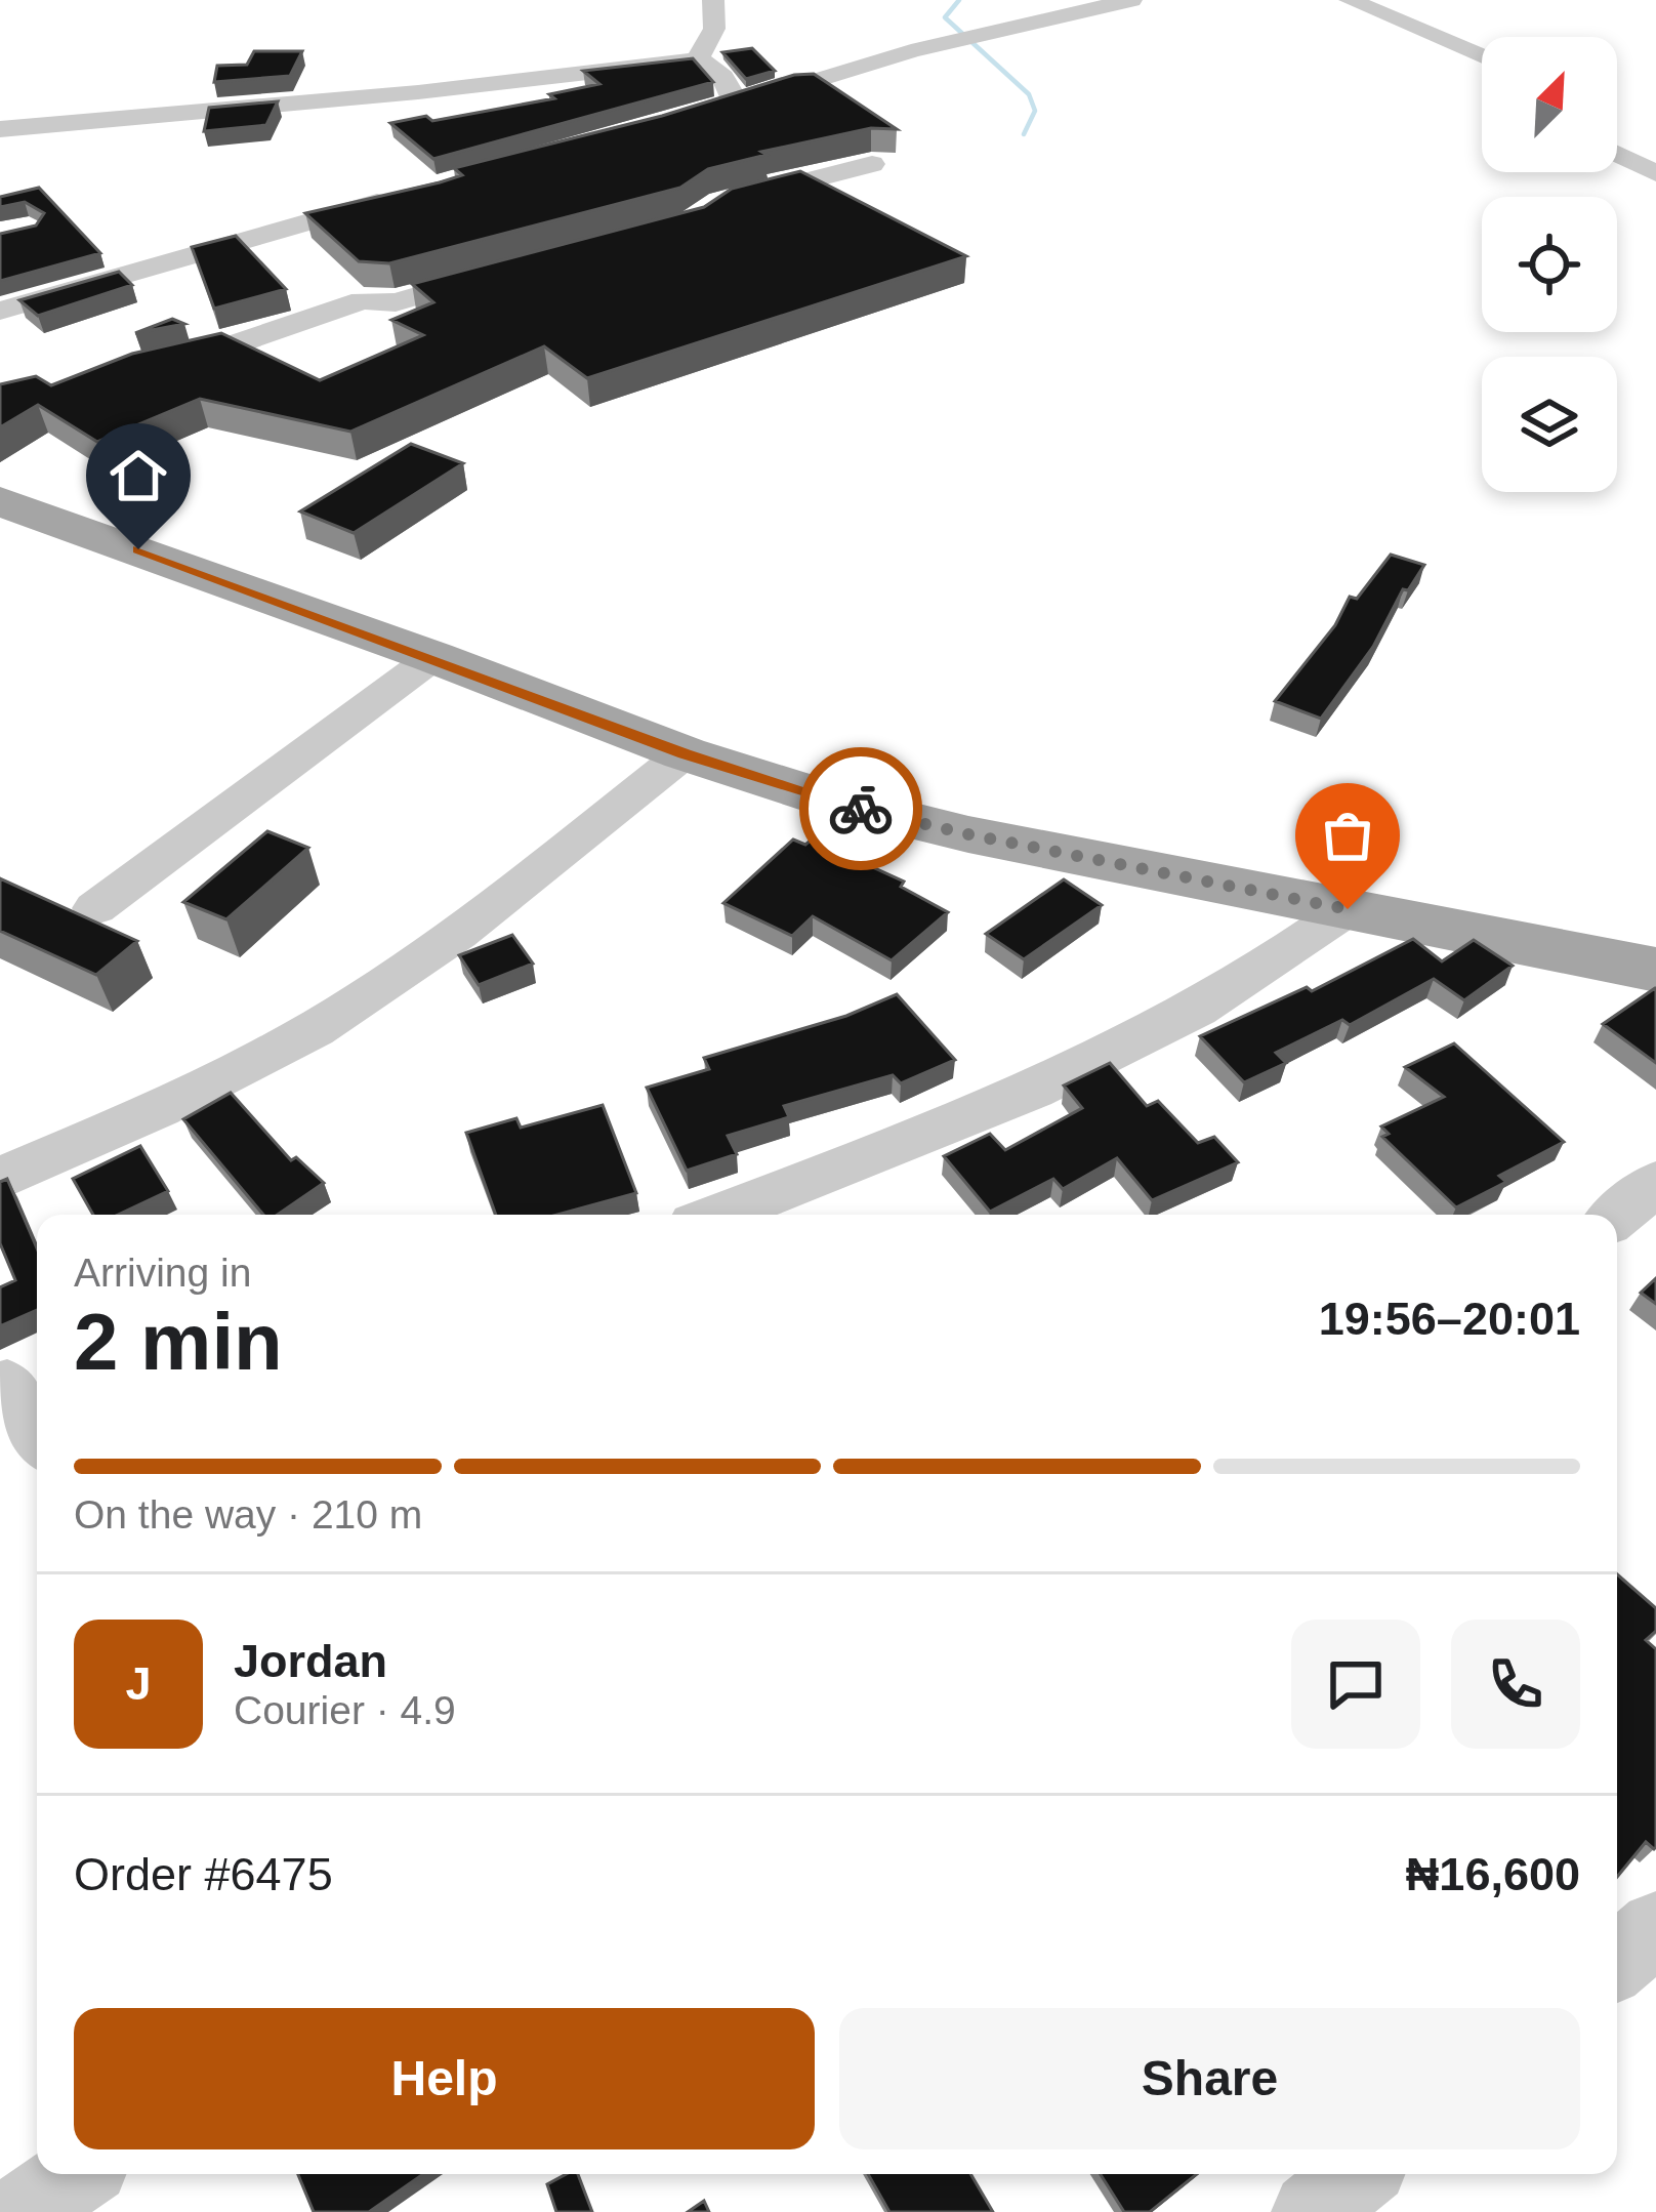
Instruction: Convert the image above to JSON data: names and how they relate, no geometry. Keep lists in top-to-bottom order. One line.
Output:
{"north":"top right","page":{"heading":["2 min","Arriving in","19:56–20:01"],"panel":["Jordan","Courier · 4.9","Order #6475","₦16,600"],"bar":"On the way · 210 m","round":"J","buttons":["Help","Share"]}}
